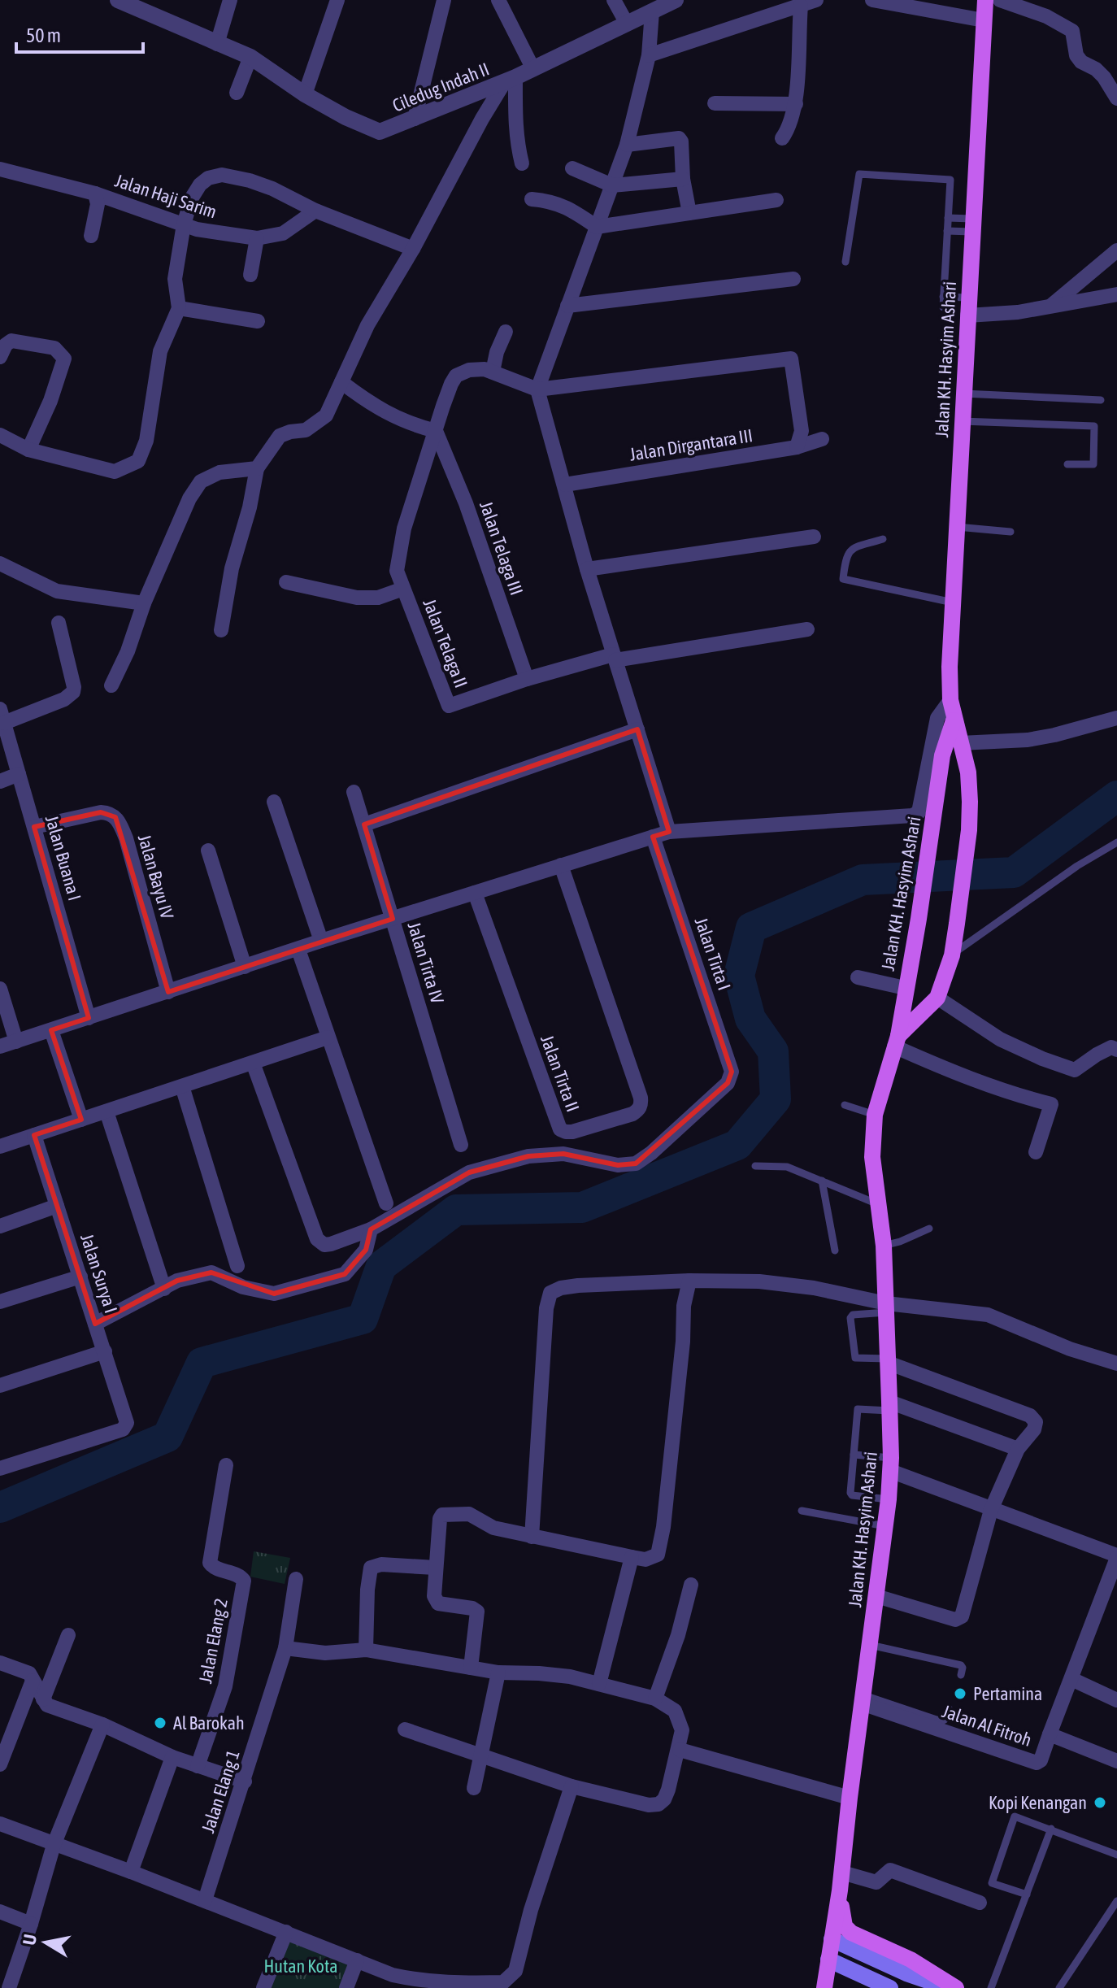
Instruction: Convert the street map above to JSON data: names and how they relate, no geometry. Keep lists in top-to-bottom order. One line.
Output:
{"streets":{"main road":["Jalan KH. Hasyim Ashari"],"street":["Ciledug Indah II","Jalan Haji Sarim","Jalan Dirgantara III","Jalan Telaga III","Jalan Telaga II","Jalan Buana I","Jalan Bayu IV","Jalan Tirta I","Jalan Tirta IV","Jalan Tirta II","Jalan Surya I","Jalan Elang 2","Jalan Al Fitroh","Jalan Elang 1"]},"crossings":[["Jalan KH. Hasyim Ashari","Jalan Al Fitroh"],["Jalan Telaga III","Jalan Telaga II"],["Jalan Buana I","Jalan Bayu IV"]],"parks":["Hutan Kota"],"places":["Pertamina","Al Barokah","Kopi Kenangan"],"scale_bar":"50 m","north":"left"}
